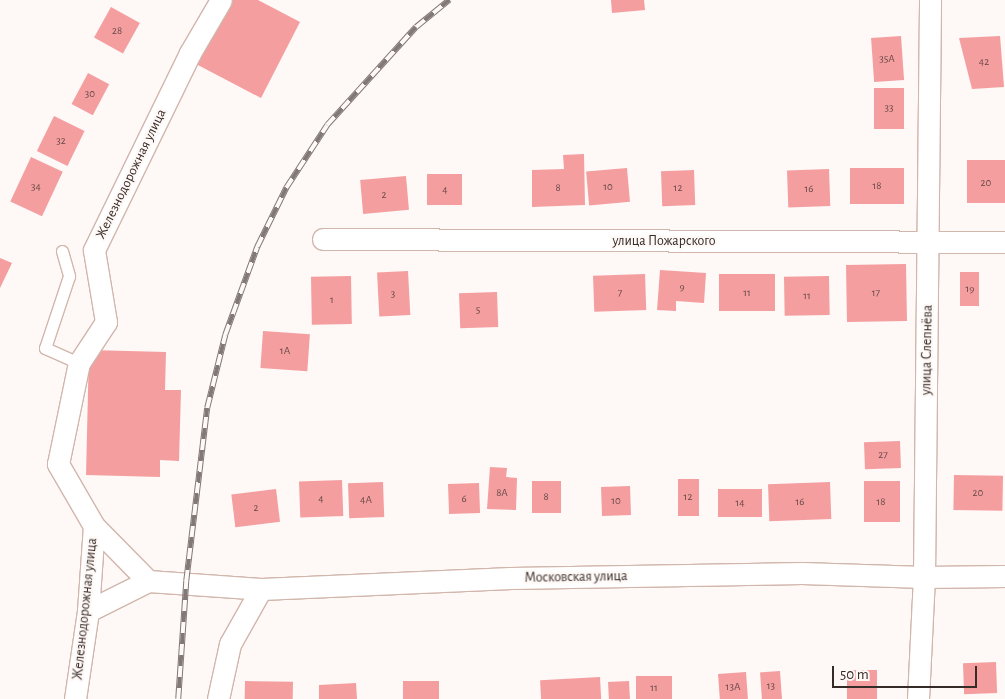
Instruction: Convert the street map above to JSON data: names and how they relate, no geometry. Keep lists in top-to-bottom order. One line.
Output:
{"streets":{"street":["Железнодорожная улица","улица Пожарского","улица Слепнёва","Московская улица"]},"crossings":[["улица Пожарского","улица Слепнёва"],["улица Слепнёва","Московская улица"]],"house_numbers":["28","35А","42","30","33","32","20","18","34","10","8","12","16","4","2","9","19","7","11","17","3","11","1","5","1А","27","8А","20","8","12","4","6","4А","10","16","18","14","2","13","13А","11"],"scale_bar":"50 m"}
